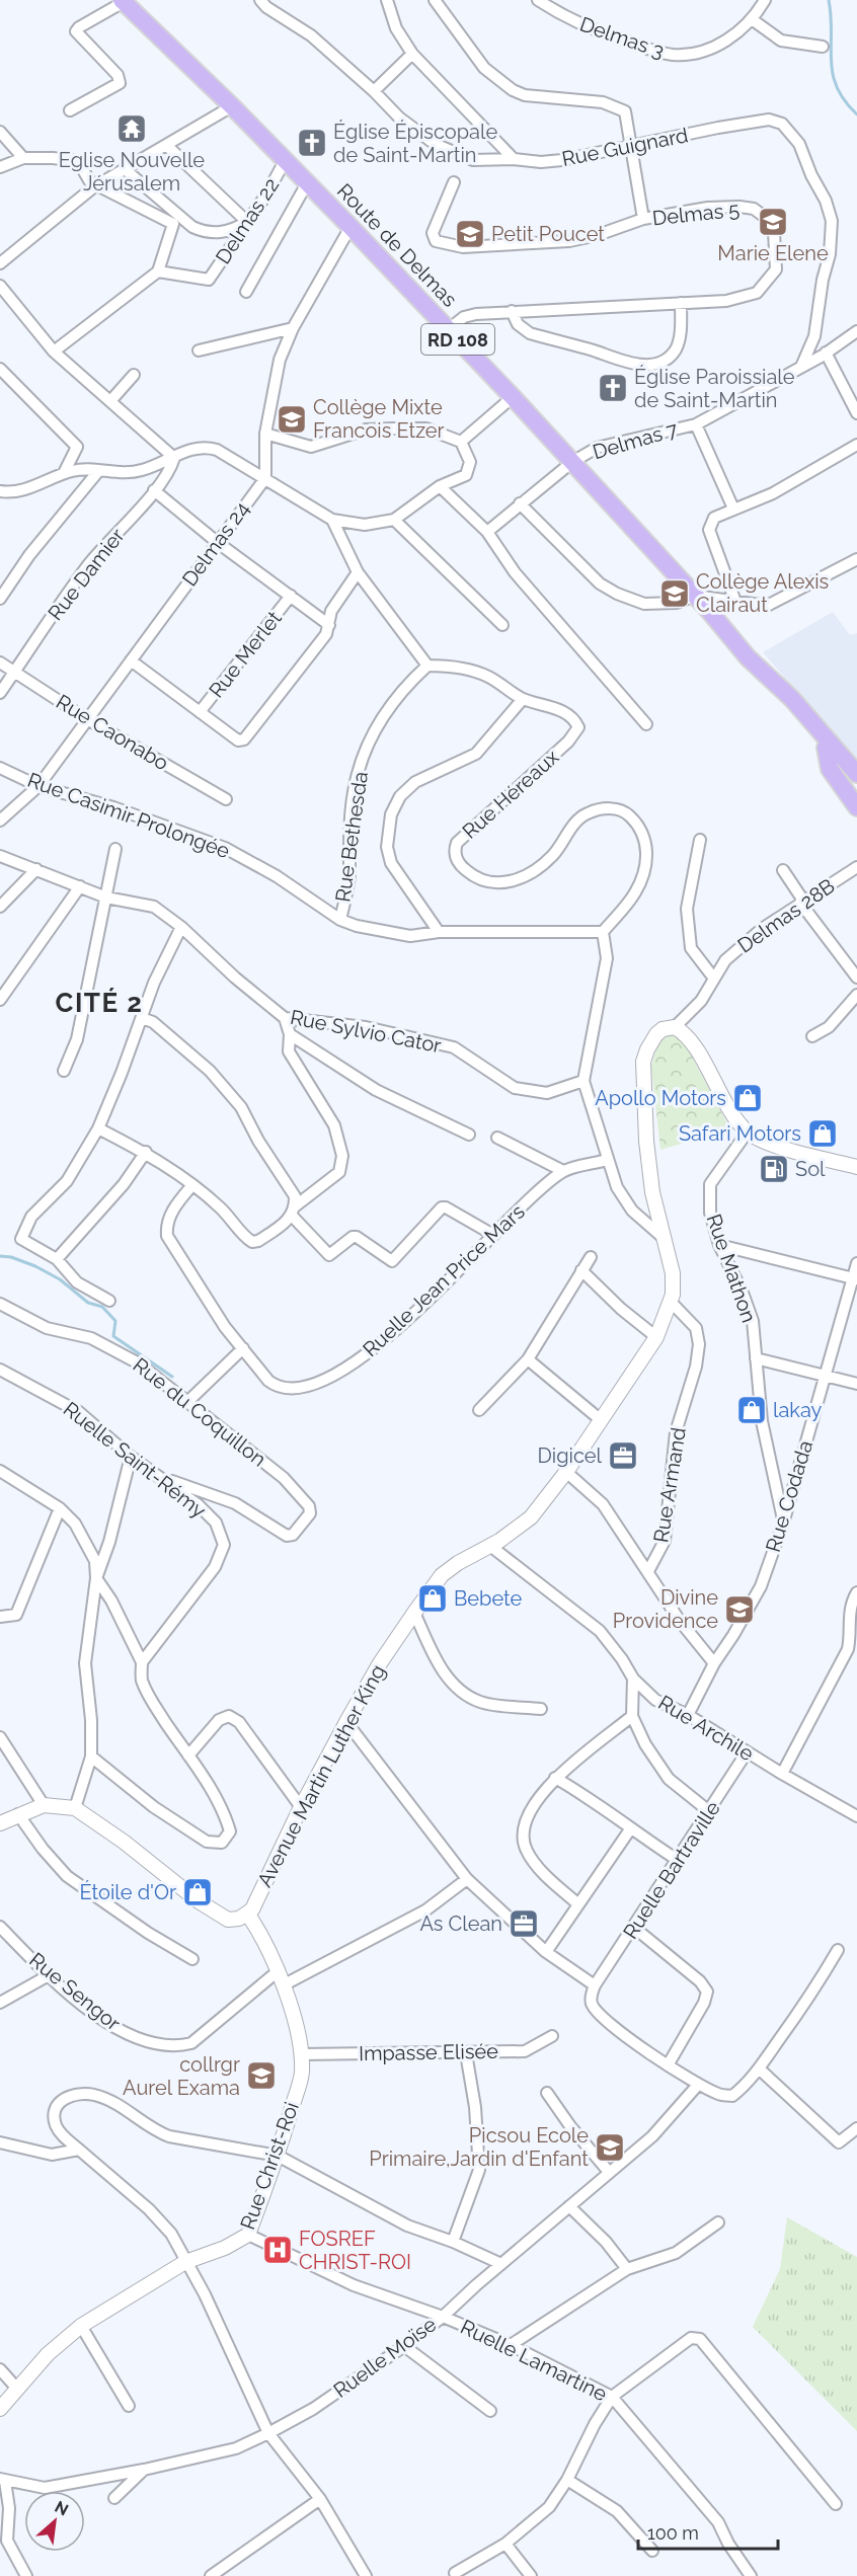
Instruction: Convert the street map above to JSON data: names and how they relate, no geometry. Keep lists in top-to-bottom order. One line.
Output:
{"streets":{"main road":["Route de Delmas","RD 108","Avenue Martin Luther King","Rue Christ-Roi"],"street":["Delmas 3","Rue Guignard","Delmas 5","Delmas 22","Delmas 7","Delmas 24","Rue Damier","Rue Merlet","Rue Caonabo","Rue Héreaux","Rue Casimir Prolongée","Rue Bethesda","Delmas 28B","Rue Sylvio Cator","Rue Mathon","Ruelle Jean Price Mars","Rue du Coquillon","Ruelle Saint-Rémy","Rue Armand","Rue Codada","Rue Archile","Ruelle Bartraville","Rue Sengor","Impasse Elisée","Ruelle Moïse","Ruelle Lamartine"]},"crossings":[["Rue Guignard","Delmas 7"],["Delmas 5","Route de Delmas"],["Delmas 22","Route de Delmas"],["Route de Delmas","Delmas 7"],["Delmas 24","Rue Caonabo"],["Delmas 24","Rue Casimir Prolongée"],["Rue Damier","Rue Caonabo"],["Rue Héreaux","Rue Casimir Prolongée"],["Rue Héreaux","Rue Bethesda"],["Rue Casimir Prolongée","Rue Bethesda"],["Delmas 28B","Avenue Martin Luther King"],["Rue Mathon","Rue Codada"],["Rue du Coquillon","Ruelle Saint-Rémy"],["Rue Armand","Avenue Martin Luther King"],["Rue Codada","Rue Archile"],["Rue Archile","Avenue Martin Luther King"],["Rue Archile","Ruelle Bartraville"],["Avenue Martin Luther King","Rue Christ-Roi"],["Rue Sengor","Rue Christ-Roi"],["Impasse Elisée","Rue Christ-Roi"],["Rue Christ-Roi","Ruelle Lamartine"],["Ruelle Moïse","Ruelle Lamartine"]],"districts":["CITÉ 2"],"places":{"temple":["Eglise Nouvelle Jérusalem"],"church":["Église Épiscopale de Saint-Martin","Église Paroissiale de Saint-Martin"],"school or university":["Marie Elene","Petit Poucet","Collège Mixte Francois Etzer","Collège Alexis Clairaut","Divine Providence","collrgr Aurel Exama","Picsou Ecole Primaire,Jardin d'Enfant"],"shop":["Apollo Motors","Safari Motors","lakay","Bebete","Étoile d'Or"],"fuel station":["Sol"],"office":["Digicel","As Clean"],"hospital":["FOSREF CHRIST-ROI"]},"scale_bar":"100 m","north":"top right"}
